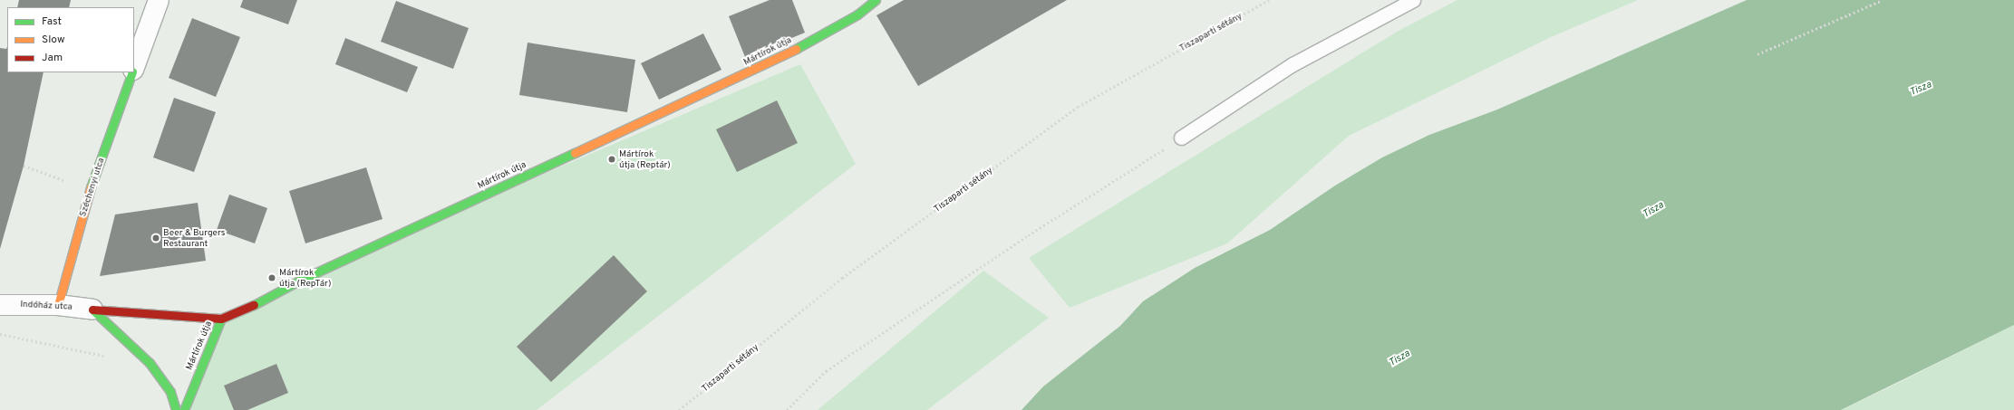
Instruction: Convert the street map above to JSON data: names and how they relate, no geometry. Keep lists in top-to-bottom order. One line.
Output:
{"streets":{"street":["Mártírok útja","Széchenyi utca","Indóház utca"],"path":["Tiszaparti sétány"]},"crossings":[["Széchenyi utca","Indóház utca"]],"water":["Tisza"],"places":["Mártírok útja (Reptár)","Beer & Burgers Restaurant","Mártírok útja (RepTár)"],"legend":["Fast","Slow","Jam"]}
